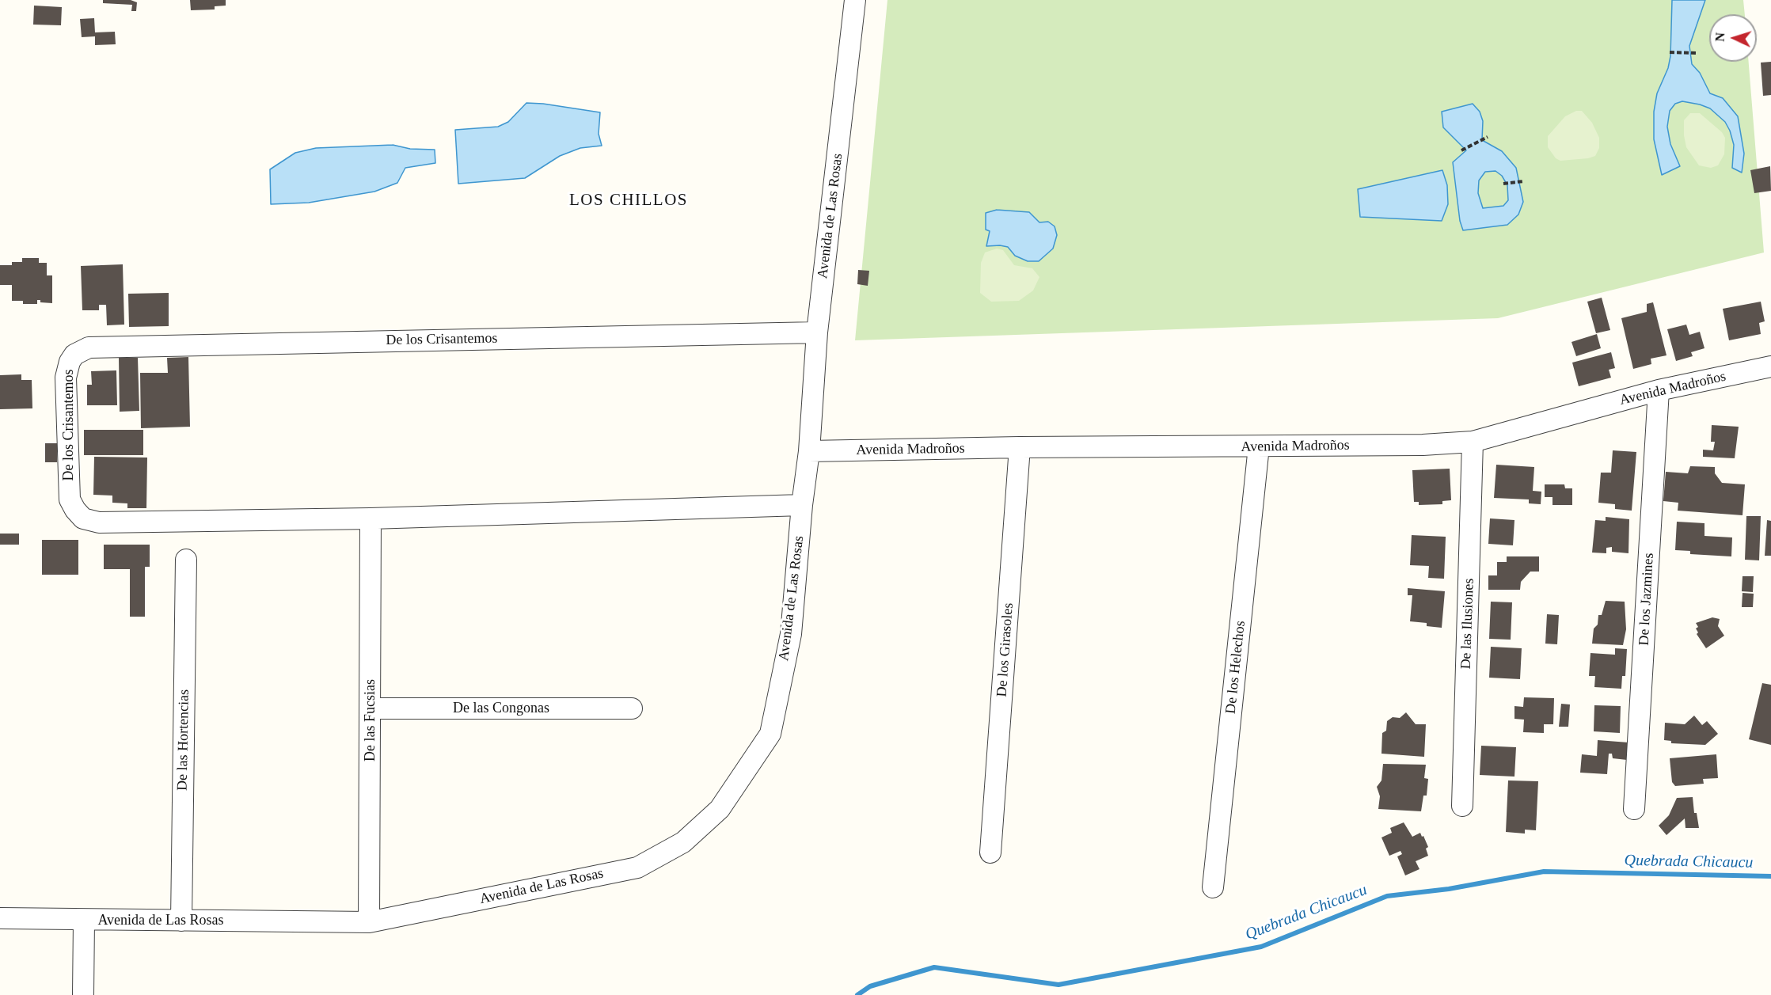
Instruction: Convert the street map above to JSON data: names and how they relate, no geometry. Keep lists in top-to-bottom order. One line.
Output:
{"streets":{"street":["Avenida de Las Rosas","De los Crisantemos","Avenida Madroños","De los Jazmines","De las Ilusiones","De los Girasoles","De los Helechos","De las Congonas","De las Fucsias","De las Hortencias"]},"crossings":[["Avenida de Las Rosas","De los Crisantemos"],["Avenida de Las Rosas","Avenida Madroños"],["Avenida de Las Rosas","De las Fucsias"],["Avenida de Las Rosas","De las Hortencias"],["De los Crisantemos","De las Fucsias"],["Avenida Madroños","De los Jazmines"],["Avenida Madroños","De las Ilusiones"],["Avenida Madroños","De los Girasoles"],["Avenida Madroños","De los Helechos"],["De las Congonas","De las Fucsias"]],"districts":["LOS CHILLOS"],"water":["Quebrada Chicaucu"],"north":"left"}
